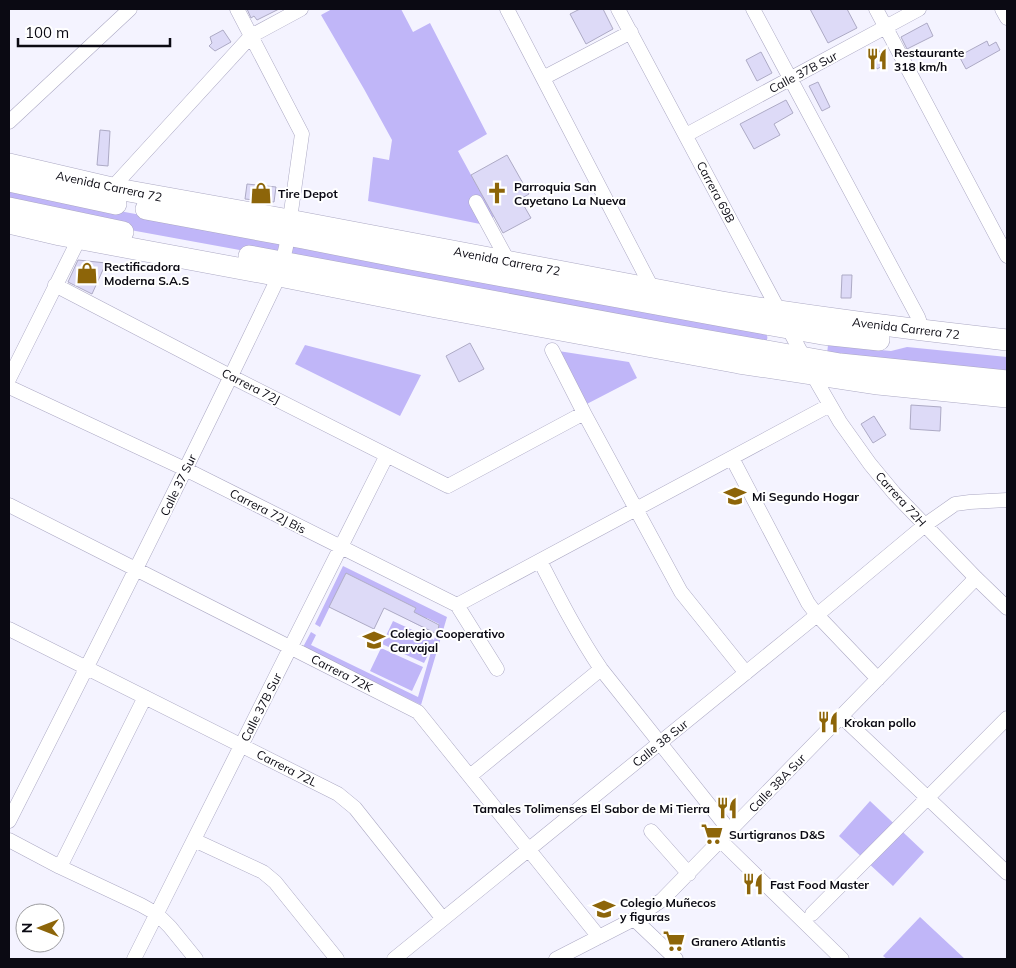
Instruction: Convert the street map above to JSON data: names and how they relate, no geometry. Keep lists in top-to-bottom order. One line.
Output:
{"streets":{"highway":["Avenida Carrera 72"],"street":["Calle 37B Sur","Carrera 69B","Carrera 72J","Calle 37 Sur","Carrera 72H","Carrera 72J Bis","Carrera 72K","Calle 38 Sur","Carrera 72L","Calle 38A Sur"]},"crossings":[["Calle 37B Sur","Carrera 69B"],["Calle 37B Sur","Carrera 72J"],["Calle 37B Sur","Carrera 72J Bis"],["Calle 37B Sur","Carrera 72K"],["Calle 37B Sur","Carrera 72L"],["Avenida Carrera 72","Carrera 69B"],["Avenida Carrera 72","Calle 37 Sur"],["Carrera 69B","Carrera 72H"],["Carrera 72J","Calle 37 Sur"],["Calle 37 Sur","Carrera 72J Bis"],["Calle 37 Sur","Carrera 72K"],["Calle 37 Sur","Carrera 72L"],["Carrera 72H","Calle 38 Sur"],["Carrera 72H","Calle 38A Sur"],["Carrera 72K","Calle 38 Sur"],["Carrera 72K","Calle 38A Sur"],["Calle 38 Sur","Carrera 72L"]],"places":{"restaurant":["Restaurante 318 km/h","Krokan pollo","Tamales Tolimenses El Sabor de Mi Tierra","Fast Food Master"],"shop":["Tire Depot","Rectificadora Moderna S.A.S"],"church":["Parroquia San Cayetano La Nueva"],"school or university":["Mi Segundo Hogar","Colegio Cooperativo Carvajal","Colegio Muñecos y figuras"],"supermarket":["Surtigranos D&S","Granero Atlantis"]},"scale_bar":"100 m","north":"left"}
